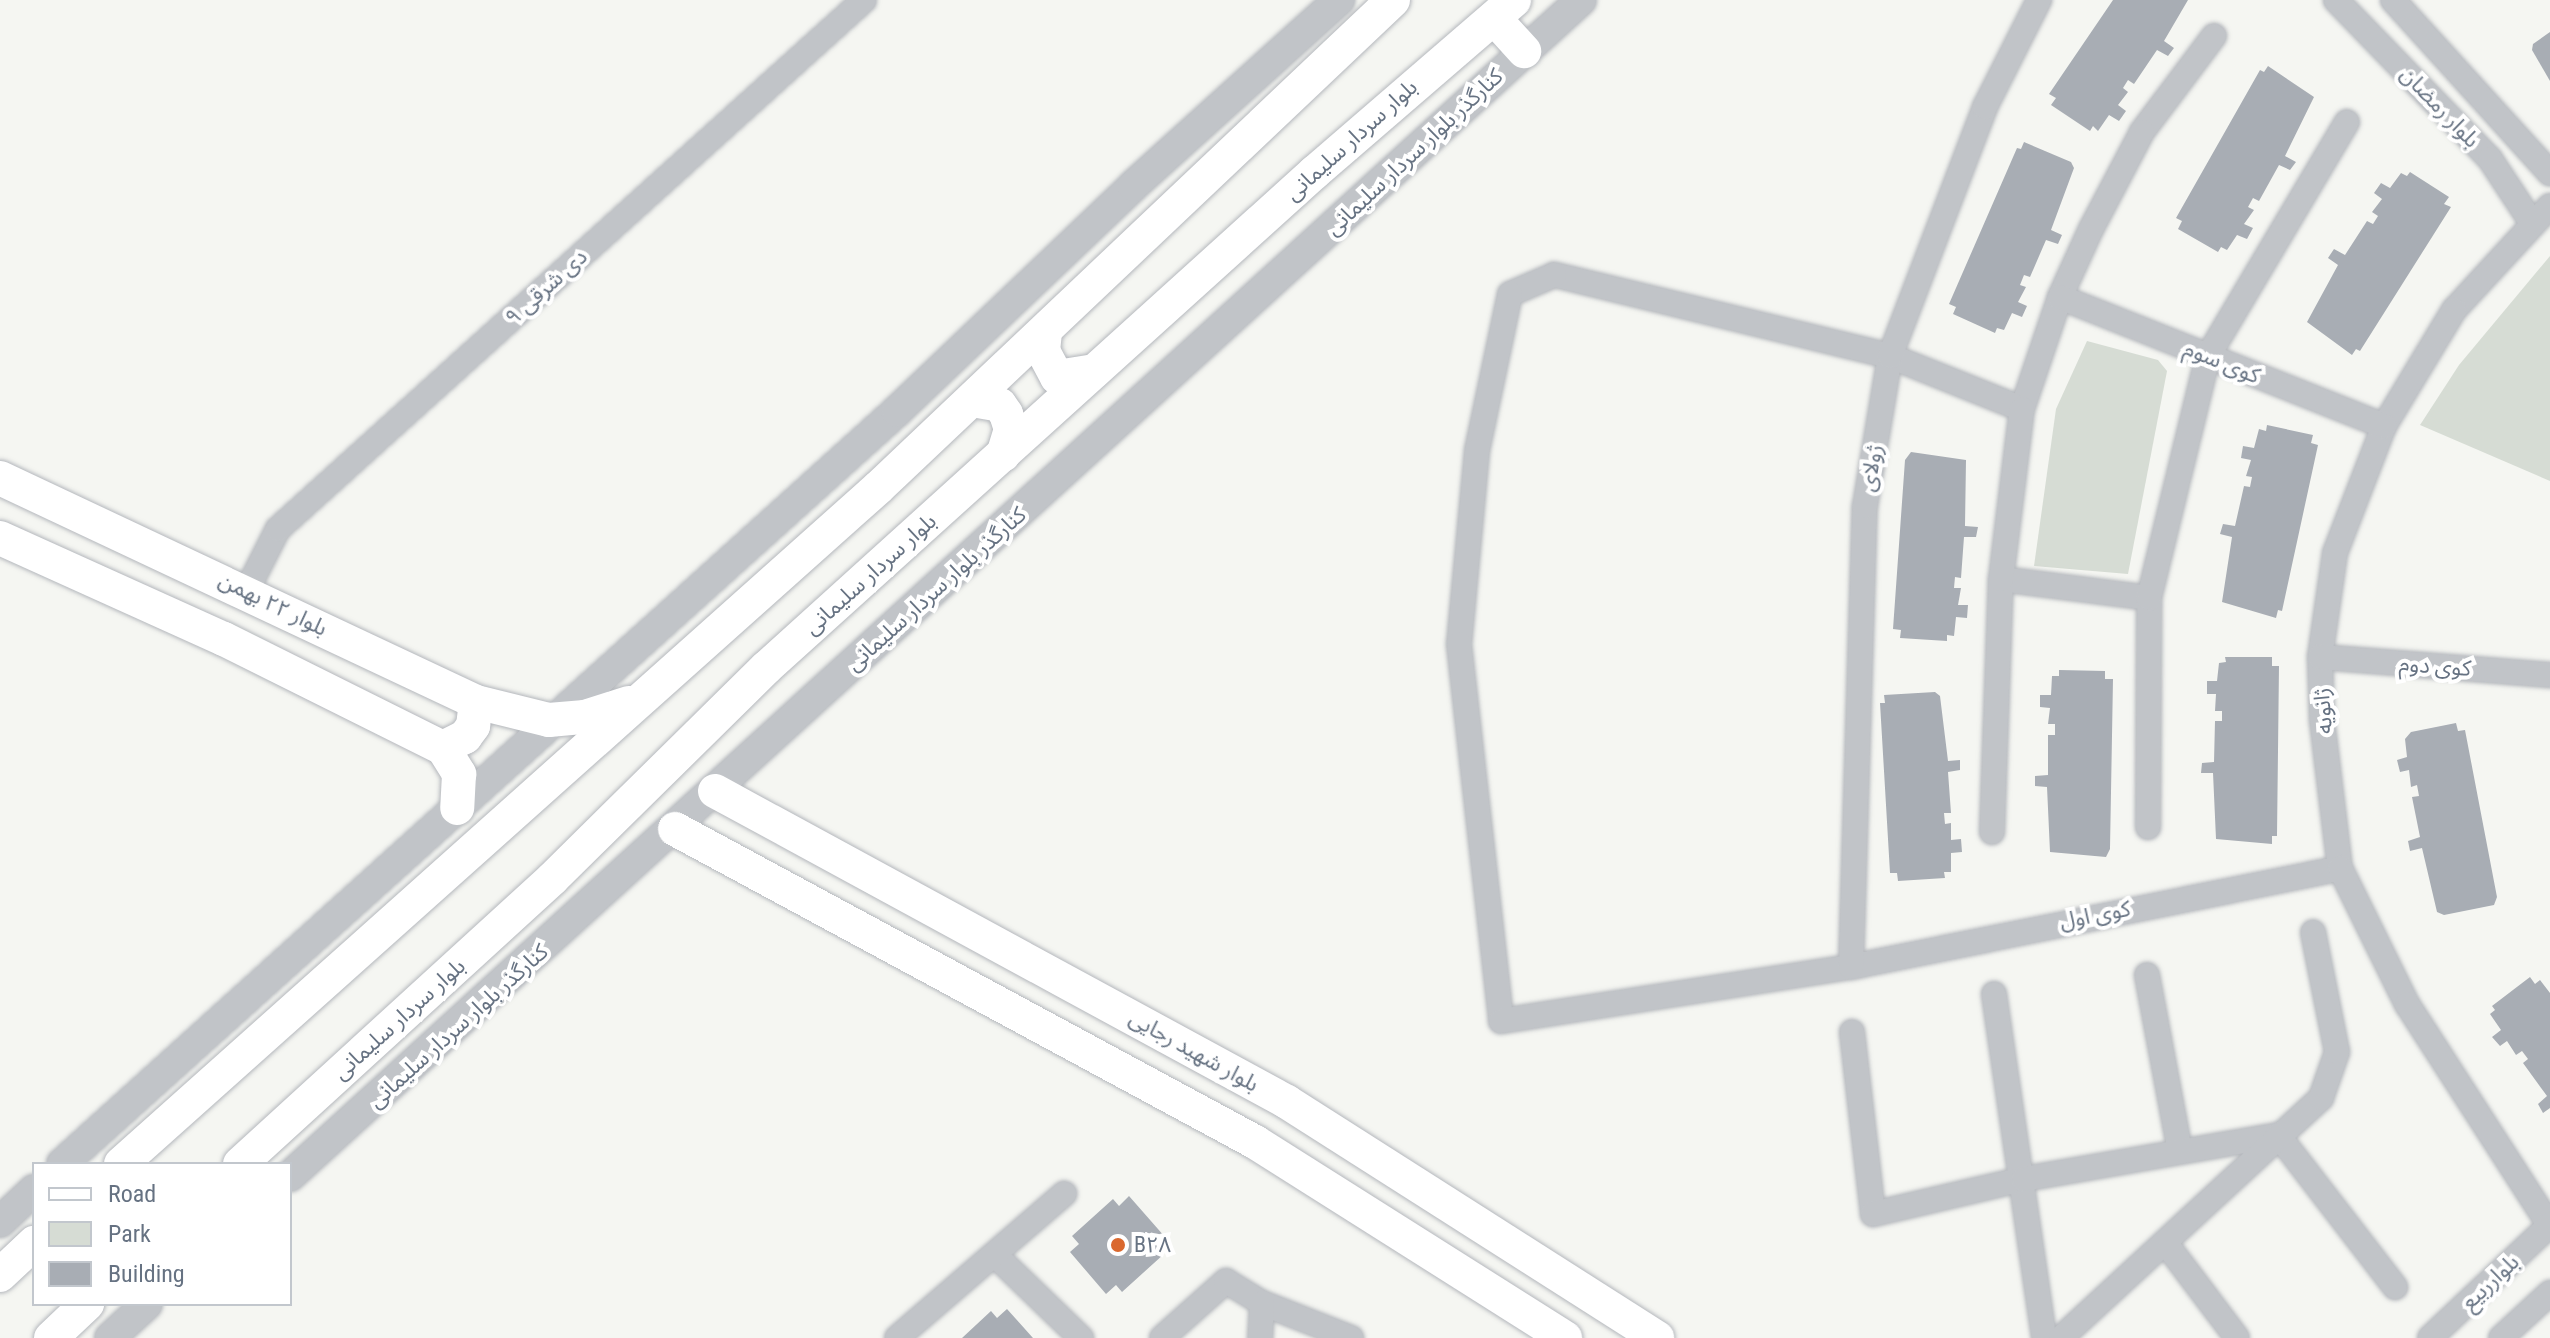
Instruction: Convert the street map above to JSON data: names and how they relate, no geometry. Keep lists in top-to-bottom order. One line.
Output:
{"streets":{"main road":["بلوار سردار سلیمانی","بلوار ۲۲ بهمن","بلوار شهید رجایی"],"street":["بلوار رمضان","کنارگذر بلوار سردار سلیمانی","۹ دی شرقی","کوی سوم","ژولای","کوی دوم","ژانویه","کوی اول","بلوارربیع"]},"crossings":[["بلوار رمضان","ژانویه"],["کنارگذر بلوار سردار سلیمانی","بلوار شهید رجایی"],["۹ دی شرقی","بلوار ۲۲ بهمن"],["کوی سوم","ژانویه"],["ژولای","کوی اول"],["کوی دوم","ژانویه"],["ژانویه","کوی اول"],["ژانویه","بلوارربیع"]],"places":["B۲۸"],"legend":["Road","Park","Building"]}
